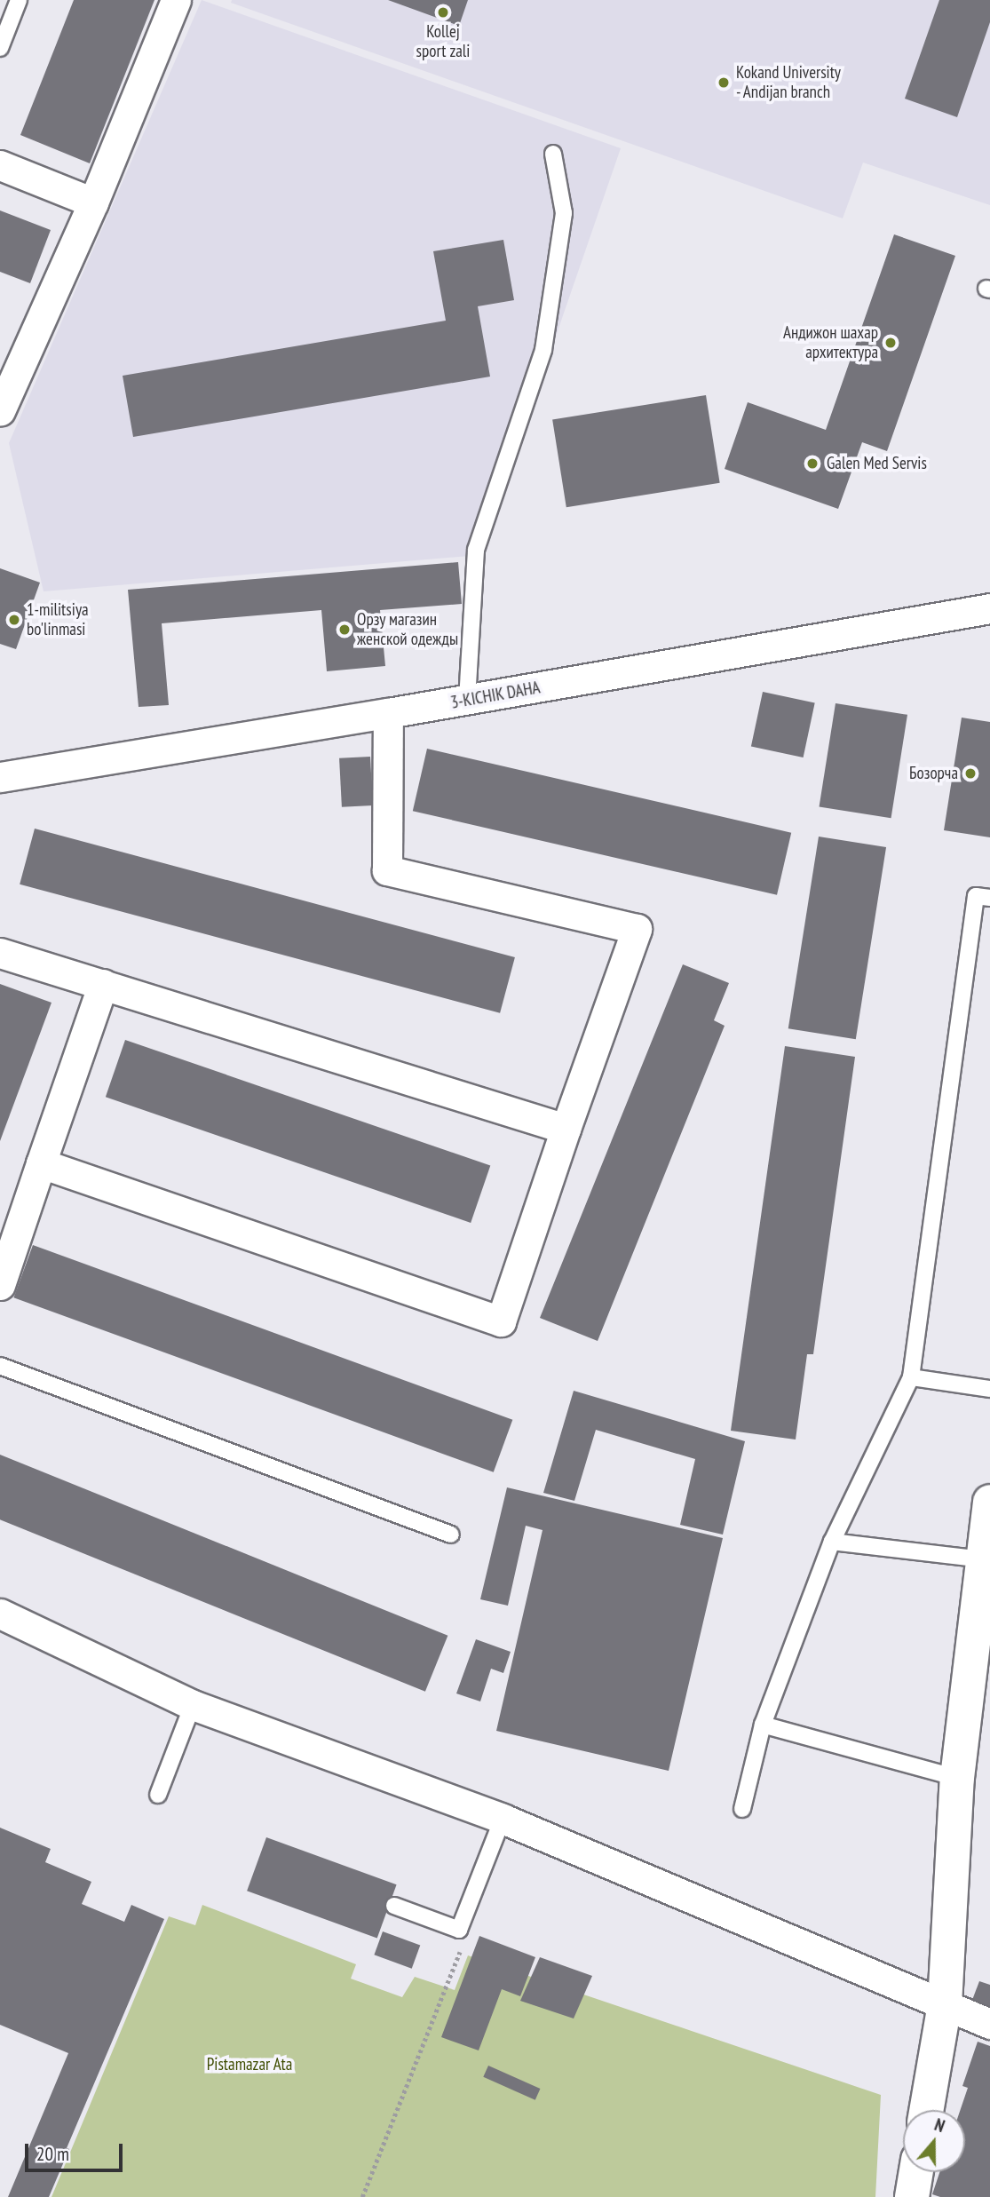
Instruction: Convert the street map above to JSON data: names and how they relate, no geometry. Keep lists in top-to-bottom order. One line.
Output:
{"streets":{"street":["3-KICHIK DAHA"]},"parks":["Pistamazar Ata"],"places":["Kollej sport zali","Kokand University - Andijan branch","Андижон шахар архитектура","Galen Med Servis","1-militsiya bo'linmasi","Орзу магазин женской одежды","Бозорча"],"scale_bar":"20 m","north":"top"}
